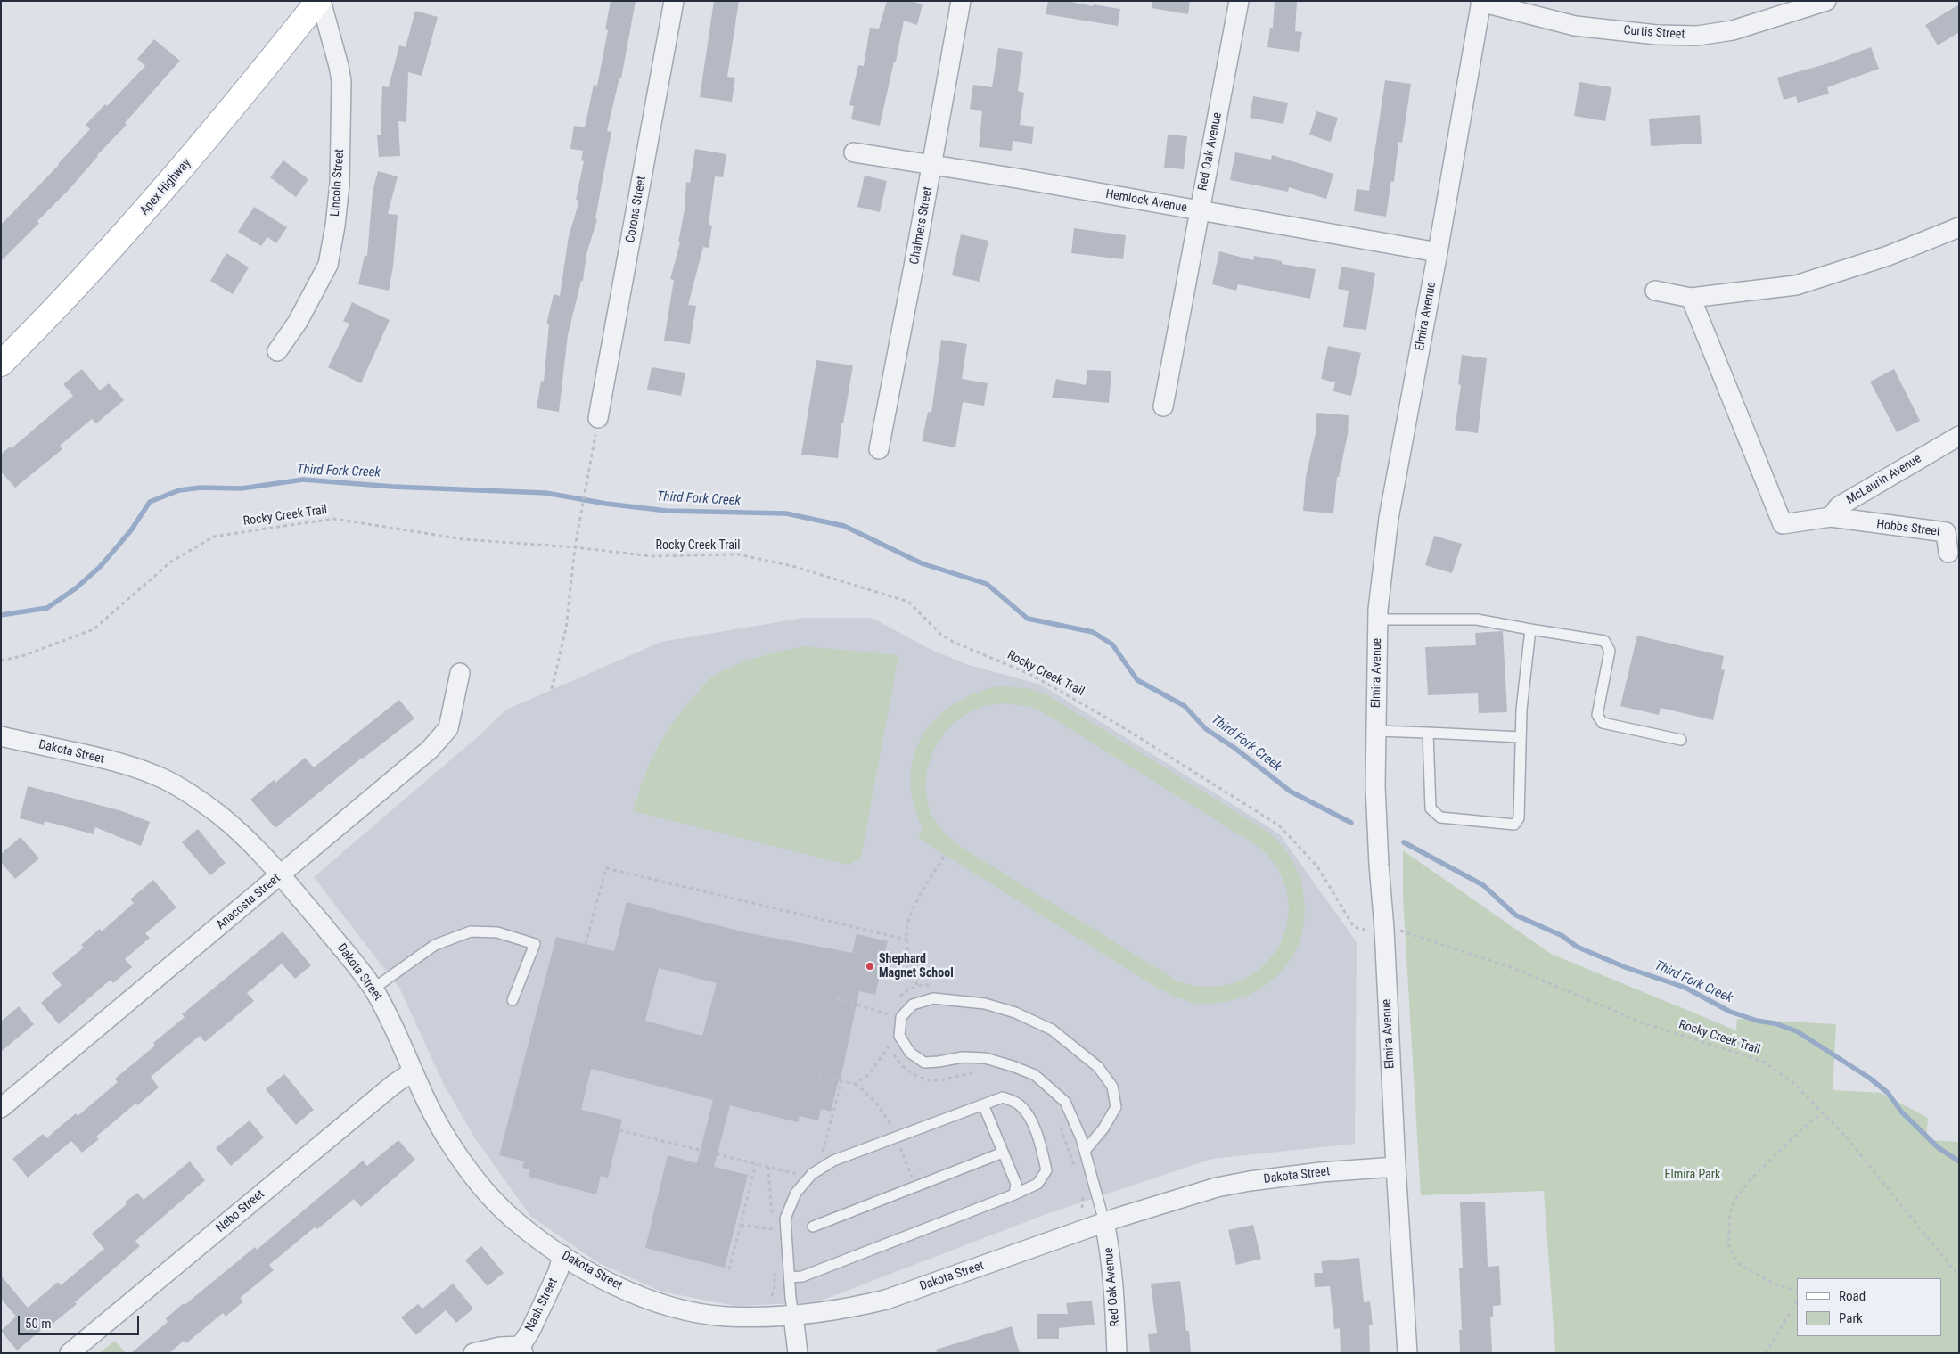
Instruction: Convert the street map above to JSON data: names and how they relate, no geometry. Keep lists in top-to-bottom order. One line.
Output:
{"streets":{"main road":["Apex Highway"],"street":["Curtis Street","Red Oak Avenue","Lincoln Street","Hemlock Avenue","Corona Street","Chalmers Street","Elmira Avenue","McLaurin Avenue","Hobbs Street","Dakota Street","Anacosta Street","Nebo Street","Nash Street"],"path":["Rocky Creek Trail"]},"crossings":[["Curtis Street","Elmira Avenue"],["Red Oak Avenue","Hemlock Avenue"],["Red Oak Avenue","Dakota Street"],["Lincoln Street","Apex Highway"],["Hemlock Avenue","Chalmers Street"],["Hemlock Avenue","Elmira Avenue"],["Elmira Avenue","Dakota Street"],["McLaurin Avenue","Hobbs Street"],["Dakota Street","Anacosta Street"],["Dakota Street","Nebo Street"],["Dakota Street","Nash Street"]],"water":["Third Fork Creek"],"parks":["Elmira Park"],"places":["Shephard Magnet School"],"legend":["Road","Park"],"scale_bar":"50 m"}
